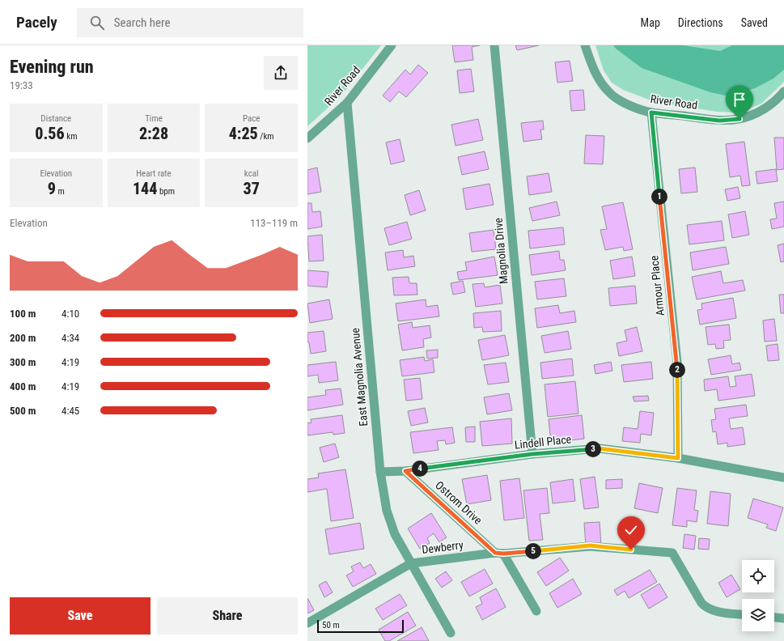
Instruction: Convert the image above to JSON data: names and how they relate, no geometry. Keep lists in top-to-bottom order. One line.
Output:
{"streets":{"street":["River Road","Magnolia Drive","Armour Place","East Magnolia Avenue","Lindell Place","Ostrom Drive","Dewberry"]},"crossings":[["River Road","Armour Place"],["River Road","East Magnolia Avenue"],["Magnolia Drive","Lindell Place"],["Armour Place","Lindell Place"],["East Magnolia Avenue","Lindell Place"],["East Magnolia Avenue","Dewberry"],["Lindell Place","Ostrom Drive"],["Ostrom Drive","Dewberry"]],"scale_bar":"50 m","page":{"header":"Pacely","search":"Search here","nav":["Map","Directions","Saved"],"heading":["Evening run","19:33"],"stats":[["Distance","0.56 km"],["Time","2:28"],["Pace","4:25 /km"],["Elevation","9 m"],["Heart rate","144 bpm"],["kcal","37"]],"pins":["1","2","3","4","5"],"chart":["Elevation","113–119 m"],"list":[{"name":"100 m","note":"4:10"},{"name":"200 m","note":"4:34"},{"name":"300 m","note":"4:19"},{"name":"400 m","note":"4:19"},{"name":"500 m","note":"4:45"}],"buttons":["Save","Share"],"scale":"50 m"}}
